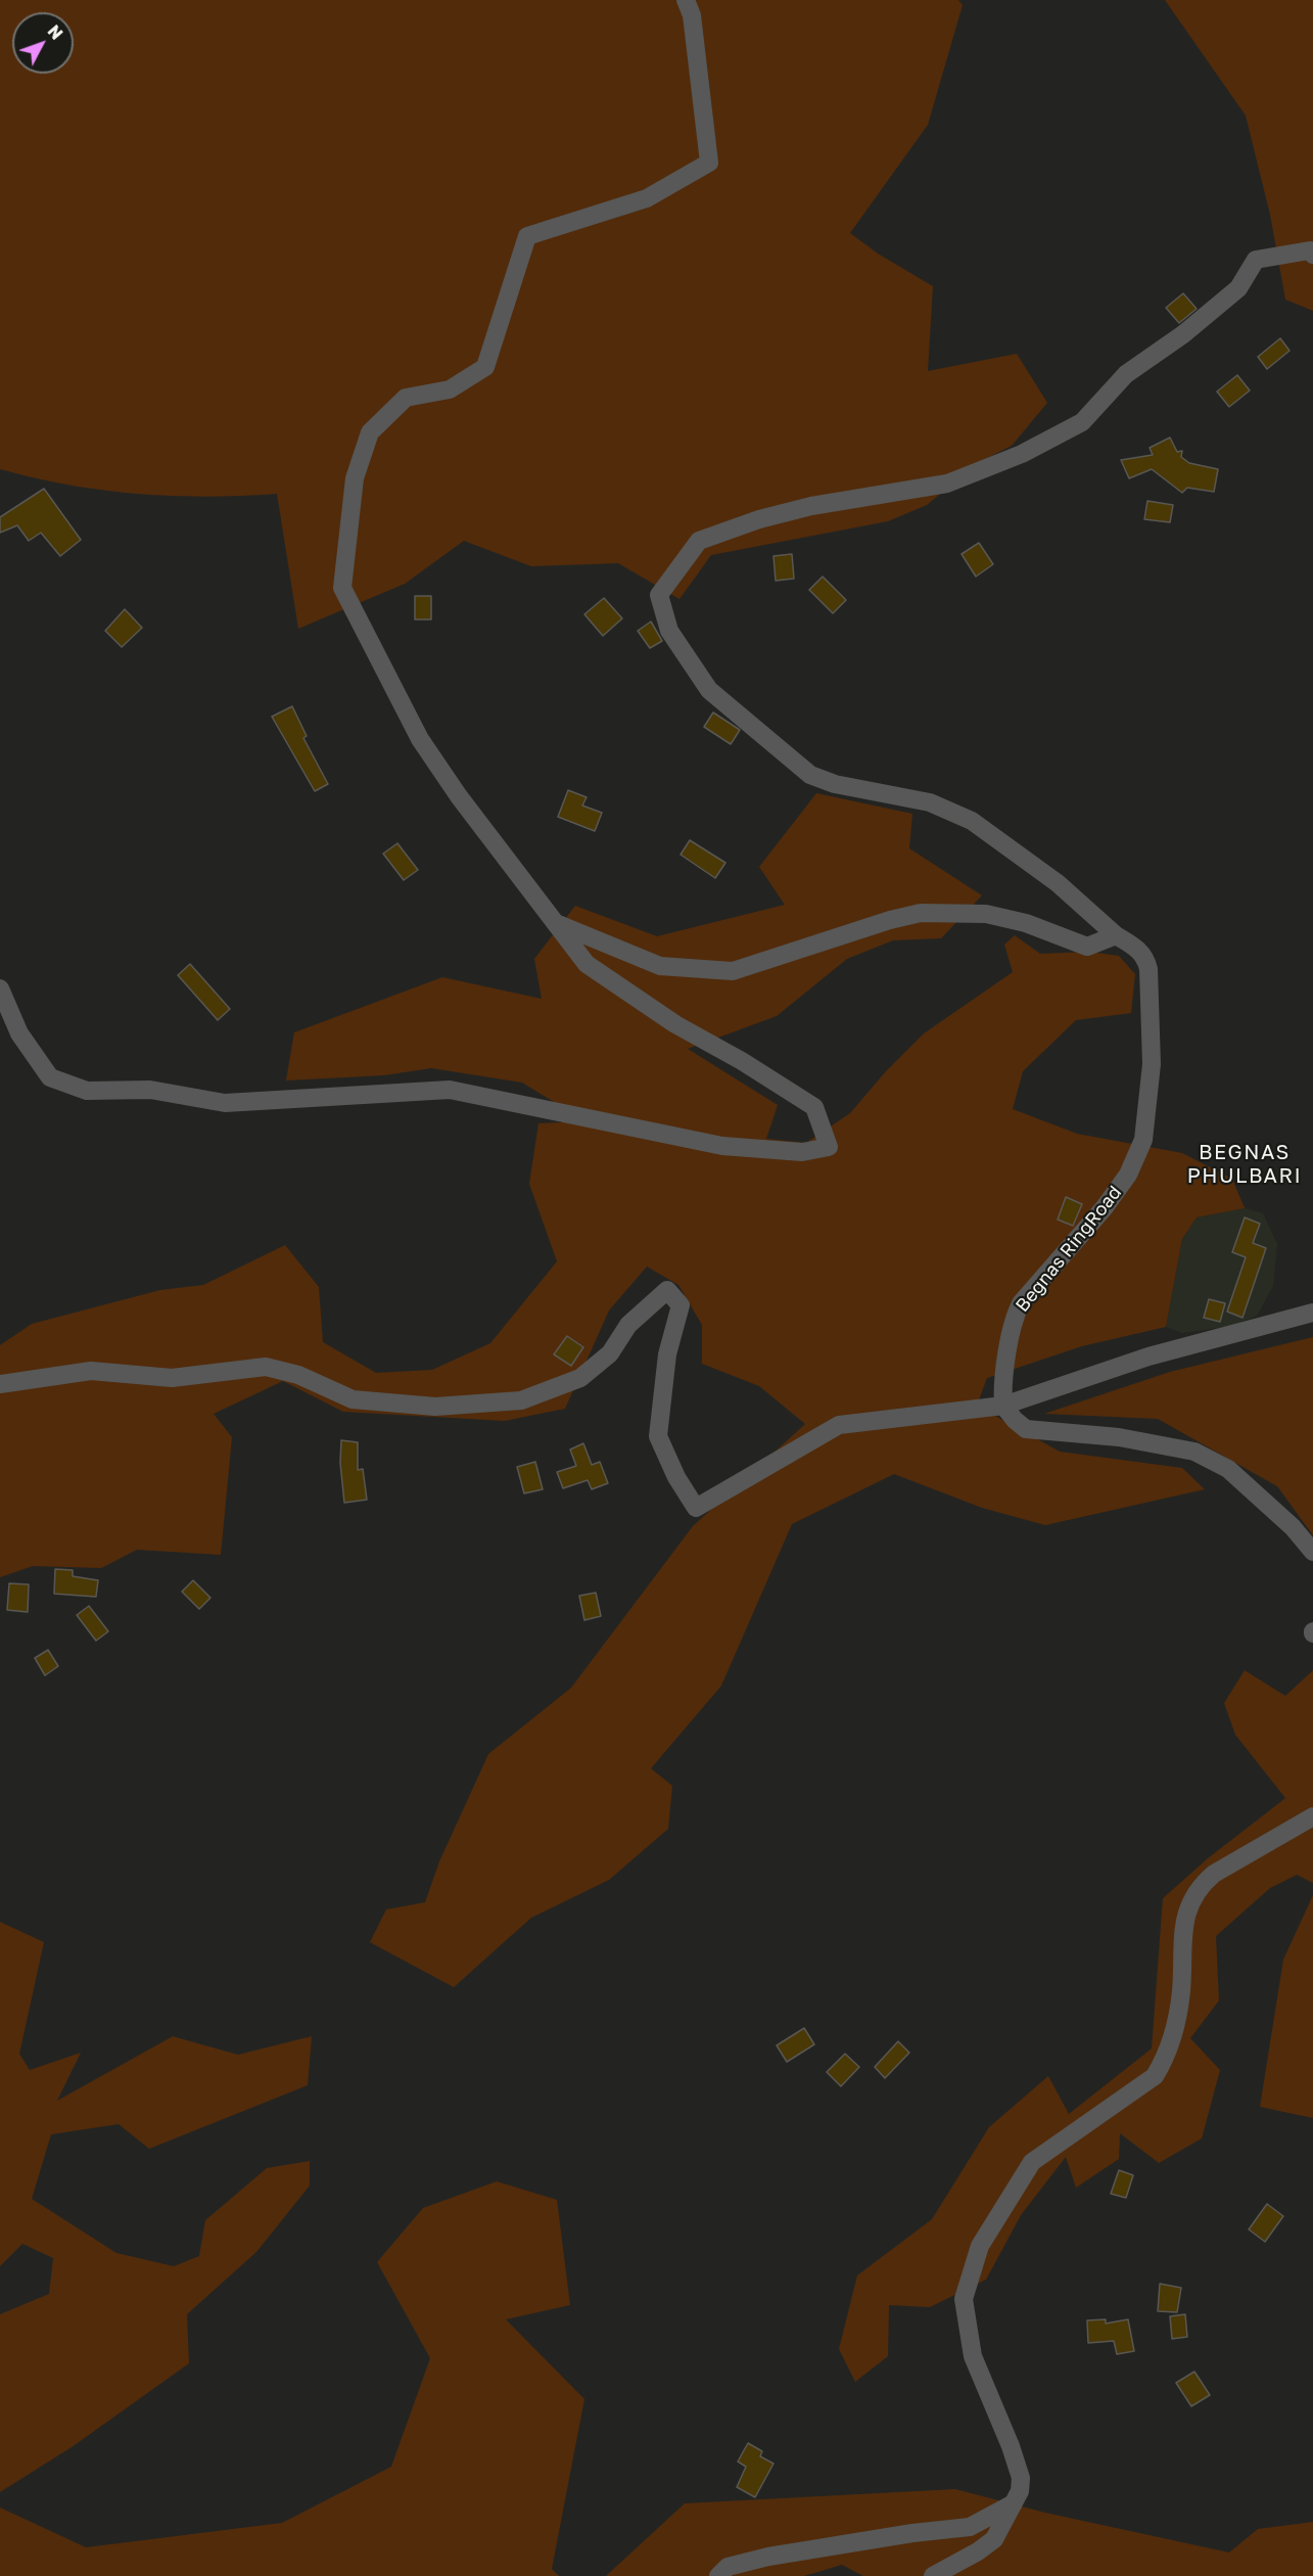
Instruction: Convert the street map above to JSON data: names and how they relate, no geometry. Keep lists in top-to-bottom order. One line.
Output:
{"streets":{"street":["Begnas RingRoad"]},"districts":["BEGNAS PHULBARI"],"north":"top right"}
